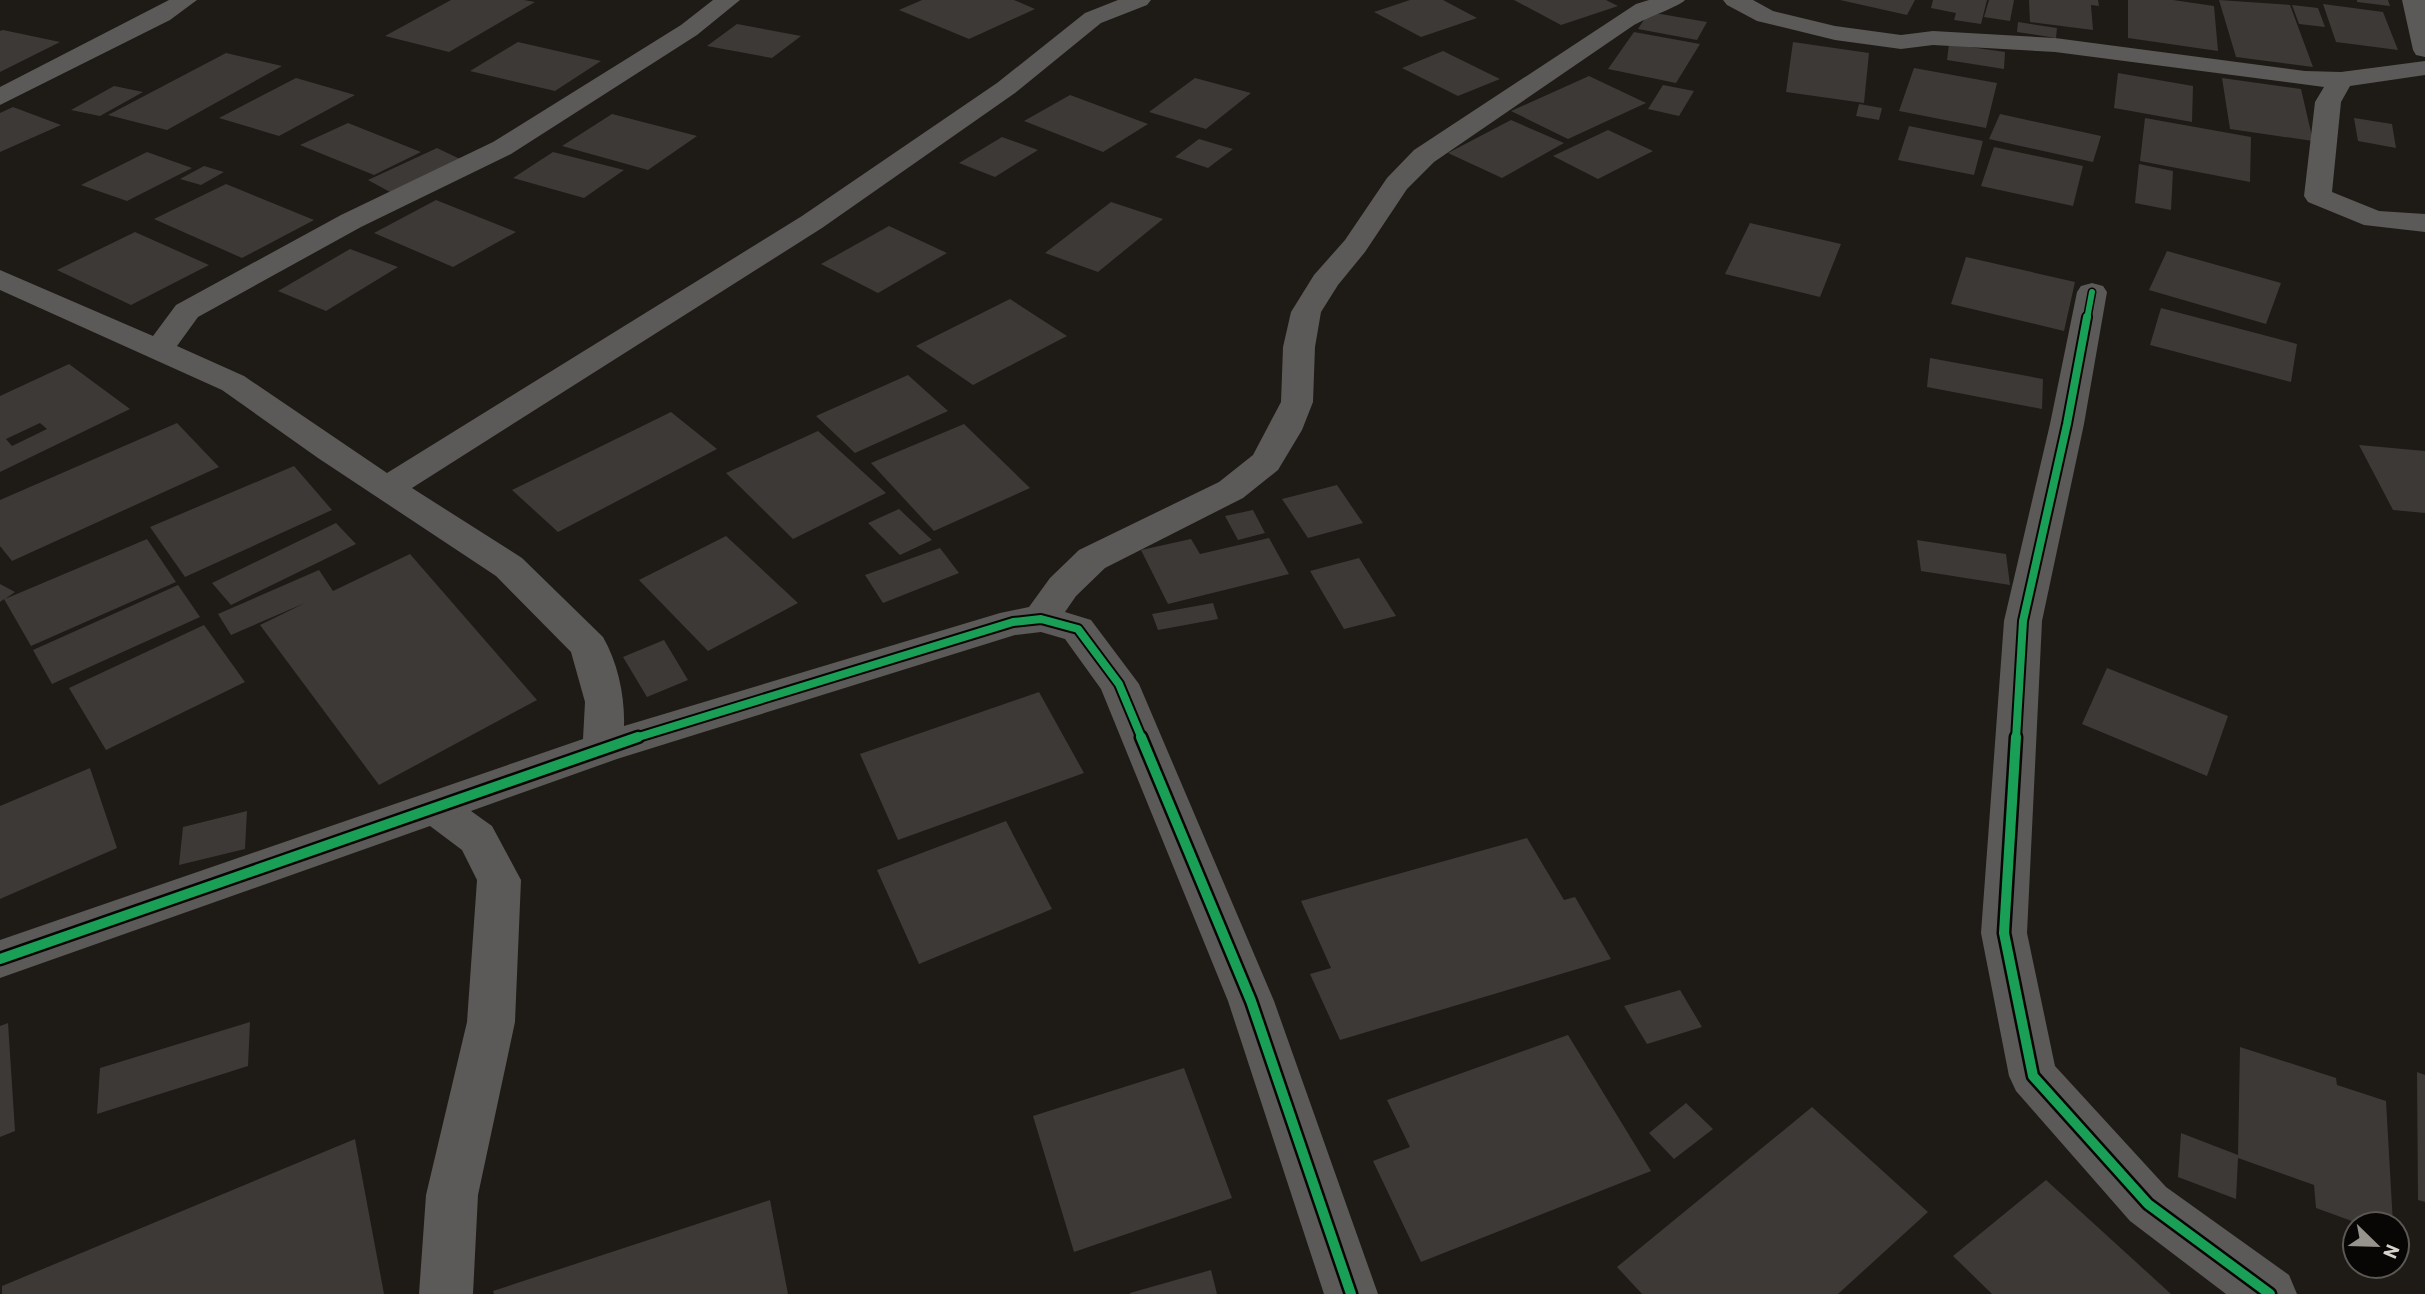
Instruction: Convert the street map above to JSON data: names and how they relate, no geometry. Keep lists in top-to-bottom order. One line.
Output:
{"north":"bottom right"}
